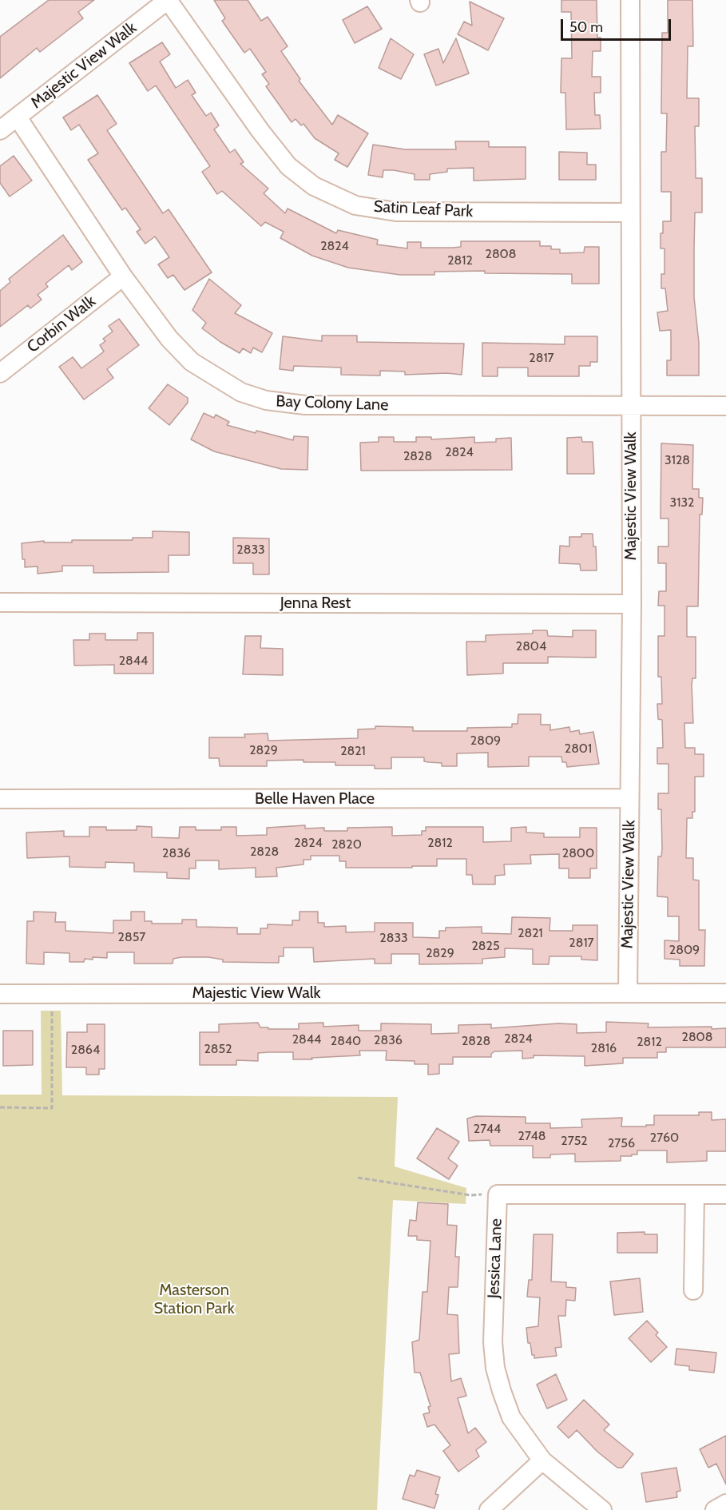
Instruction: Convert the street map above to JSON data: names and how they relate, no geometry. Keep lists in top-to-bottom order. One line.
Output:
{"streets":{"street":["Majestic View Walk","Satin Leaf Park","Corbin Walk","Bay Colony Lane","Jenna Rest","Belle Haven Place","Jessica Lane"]},"crossings":[["Majestic View Walk","Satin Leaf Park"],["Majestic View Walk","Bay Colony Lane"],["Majestic View Walk","Jenna Rest"],["Majestic View Walk","Belle Haven Place"],["Corbin Walk","Bay Colony Lane"]],"parks":["Masterson Station Park"],"house_numbers":["2824","2808","2812","2817","2824","2828","3128","3132","2833","2804","2844","2809","2801","2829","2821","2824","2812","2820","2828","2836","2800","2821","2857","2833","2817","2825","2809","2829","2808","2824","2844","2836","2840","2828","2812","2816","2852","2864","2744","2748","2760","2752","2756"],"scale_bar":"50 m"}
